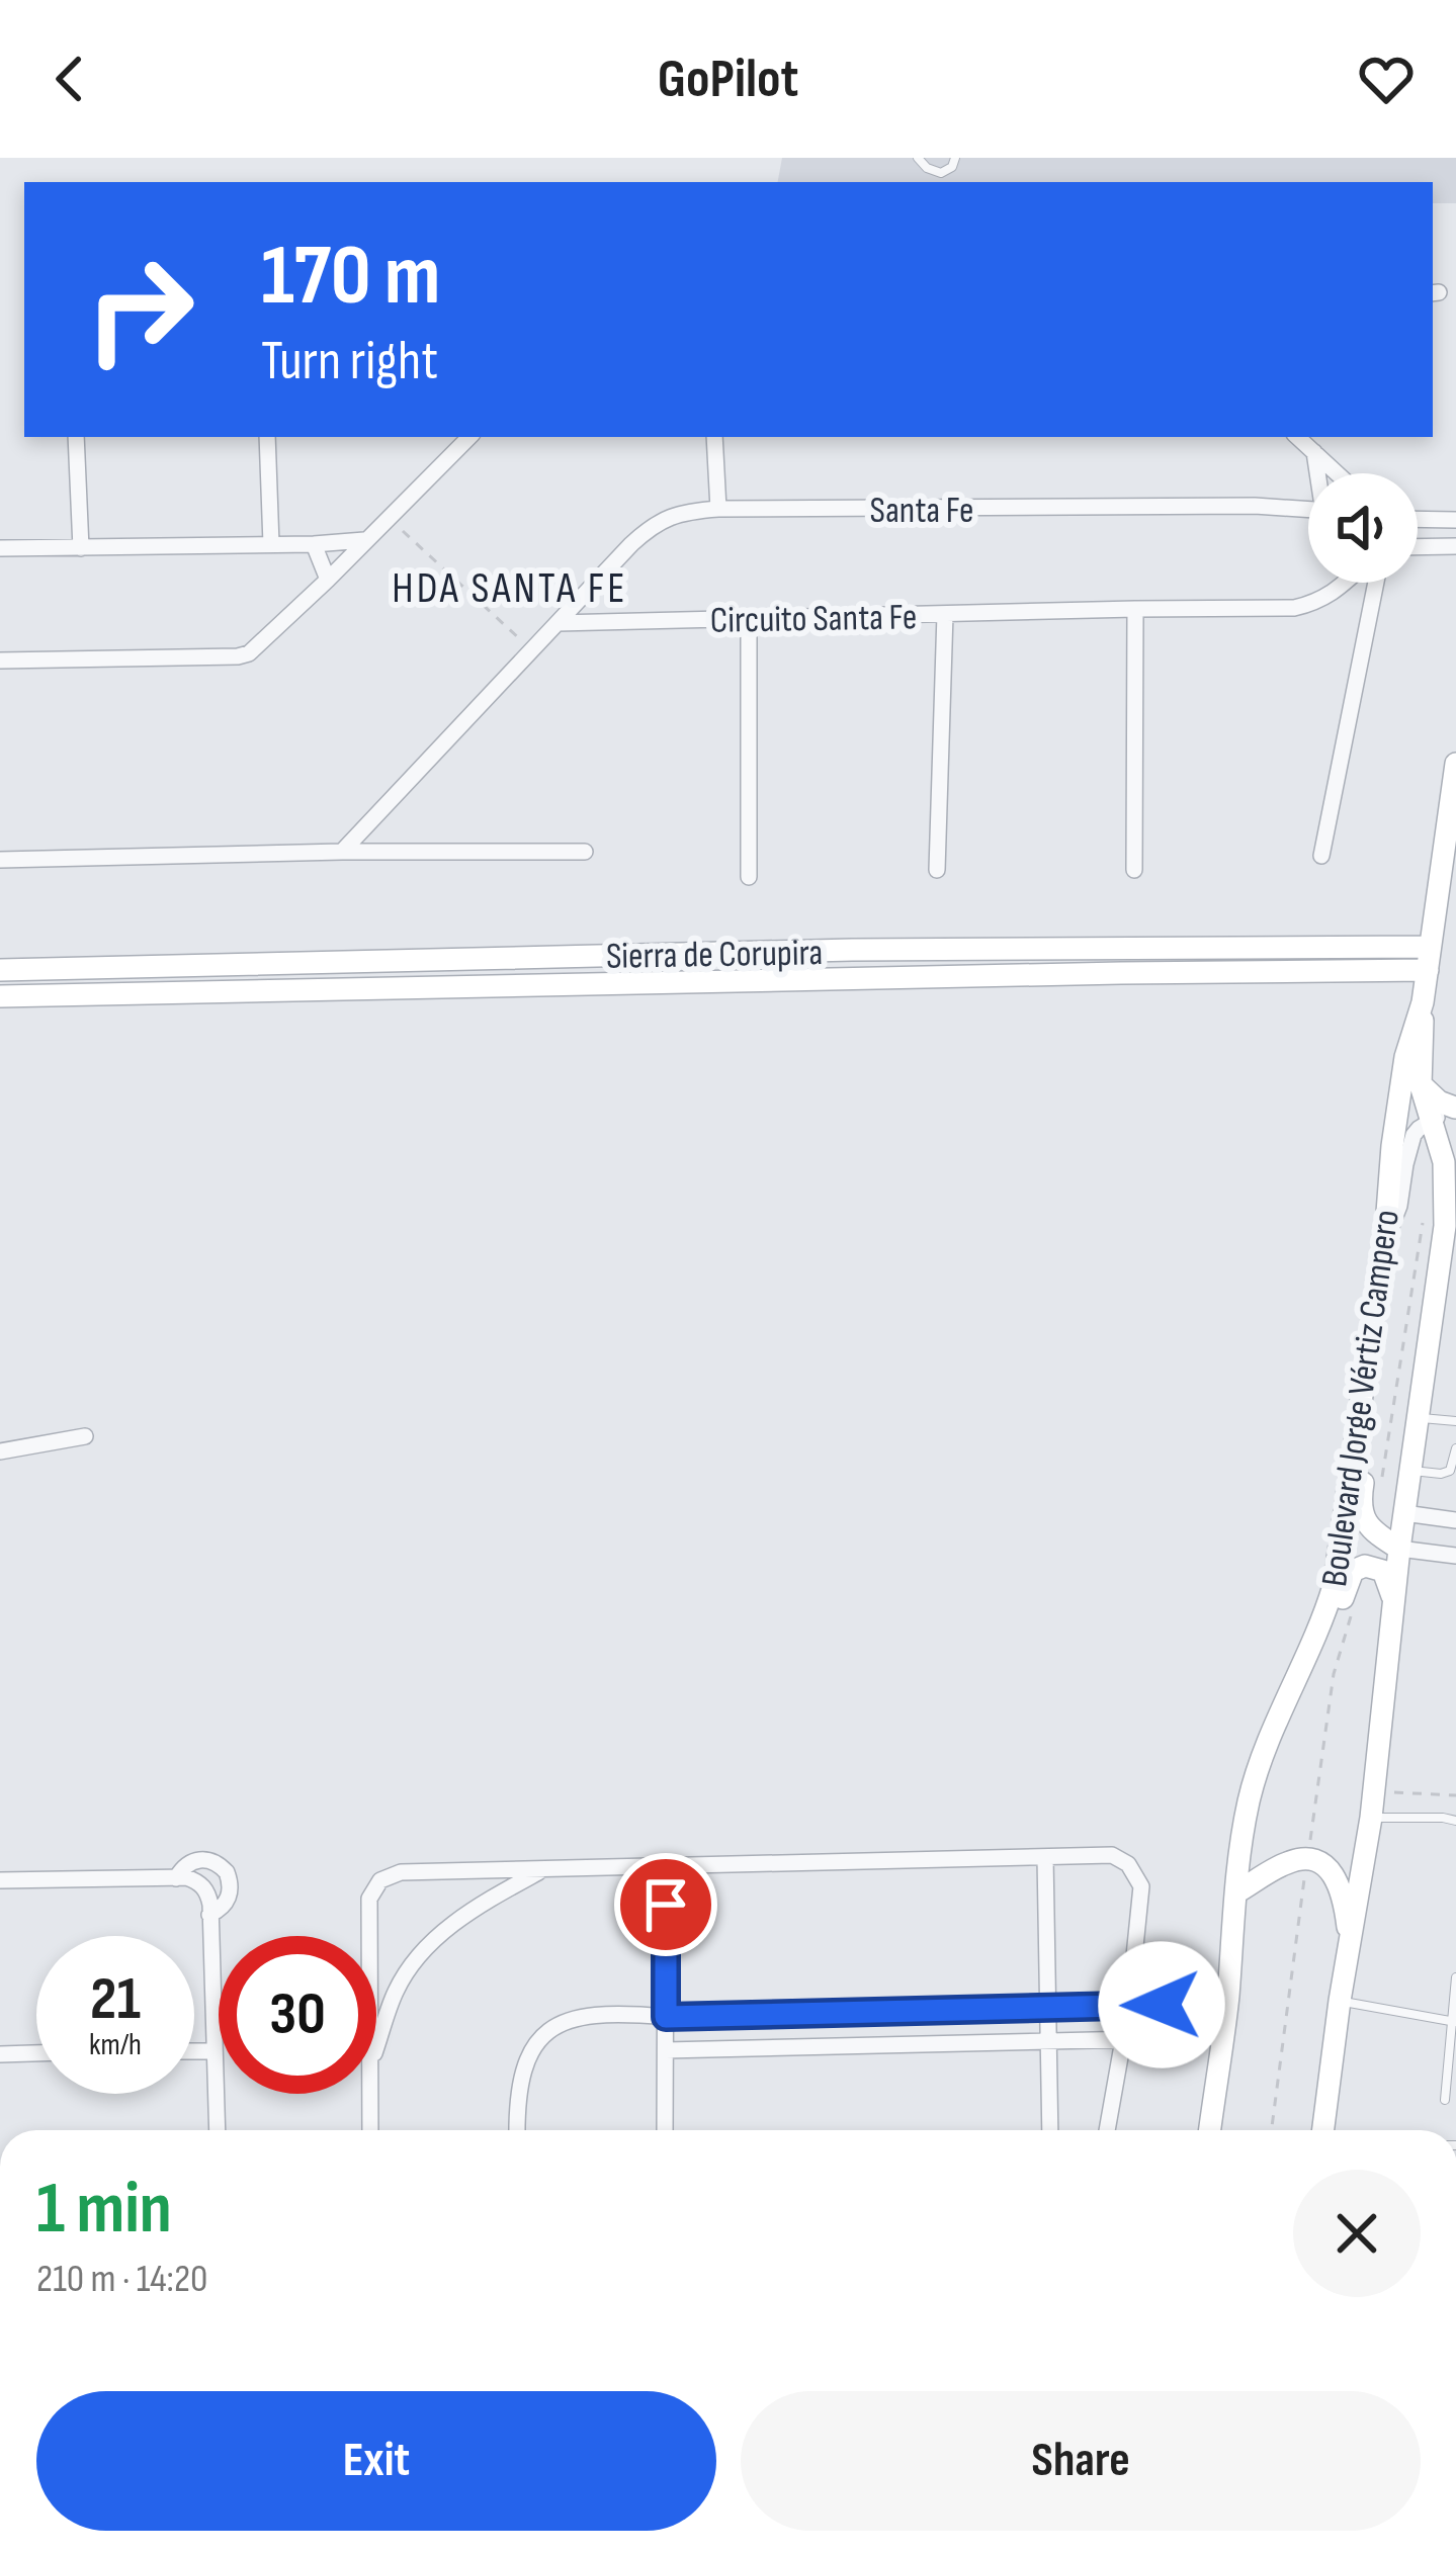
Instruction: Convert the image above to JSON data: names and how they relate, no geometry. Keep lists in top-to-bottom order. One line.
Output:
{"streets":{"main road":["Sierra de Corupira","Boulevard Jorge Vértiz Campero"],"street":["Santa Fe","Circuito Santa Fe"]},"crossings":[["Santa Fe","Circuito Santa Fe"],["Sierra de Corupira","Boulevard Jorge Vértiz Campero"]],"districts":["HDA SANTA FE"],"page":{"header":"GoPilot","turn":["170 m","Turn right"],"speed":"21 km/h","limit":"30","heading":["1 min","210 m · 14:20"],"buttons":["Exit","Share"]}}
